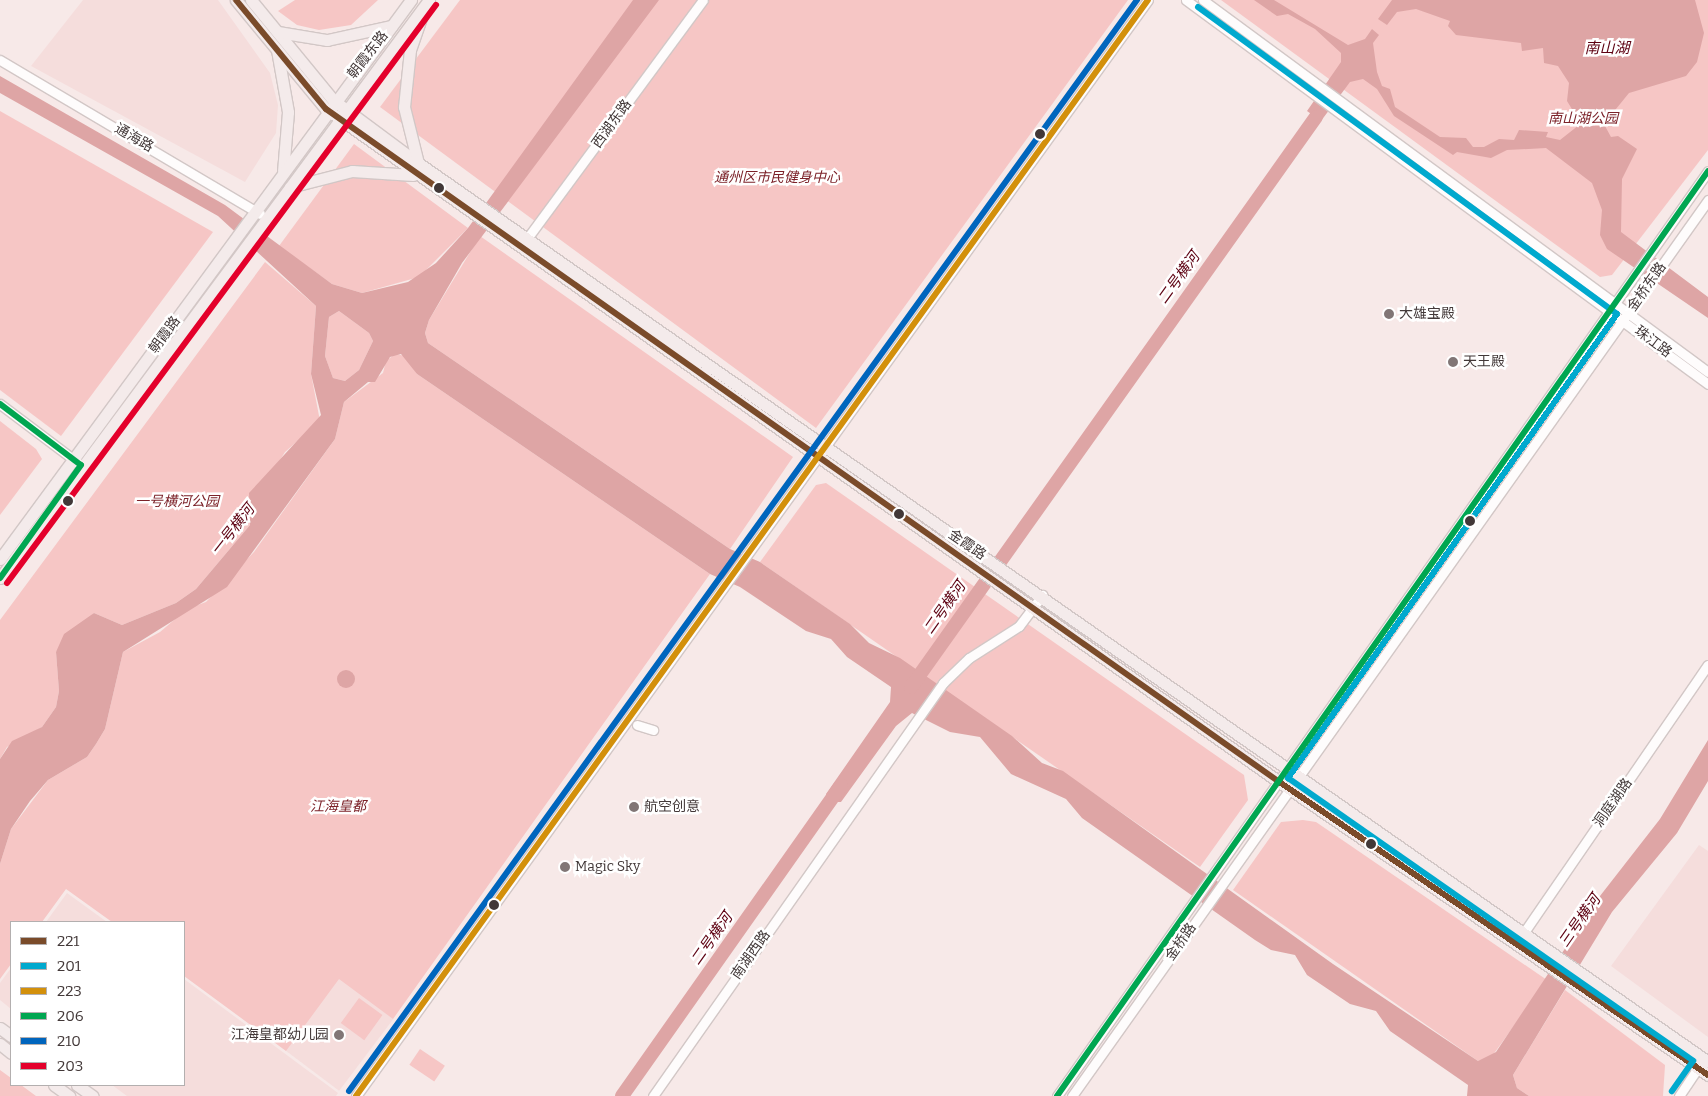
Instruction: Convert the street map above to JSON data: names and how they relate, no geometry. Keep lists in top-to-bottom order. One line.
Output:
{"streets":{"main road":["朝霞东路","朝霞路","金霞路"],"street":["西湖东路","通海路","金桥东路","珠江路","洞庭湖路","金桥路","南湖西路"]},"crossings":[["朝霞东路","朝霞路"],["朝霞东路","金霞路"],["西湖东路","金霞路"],["通海路","朝霞路"],["金桥东路","珠江路"],["金桥东路","金霞路"],["金桥东路","金桥路"],["朝霞路","金霞路"],["金霞路","洞庭湖路"],["金霞路","金桥路"],["金霞路","南湖西路"]],"water":["南山湖","二号横河","一号横河","三号横河"],"parks":["南山湖公园","通州区市民健身中心","一号横河公园","江海皇都"],"places":["大雄宝殿","天王殿","航空创意","Magic Sky","江海皇都幼儿园"],"lines":["transit line 221","transit line 223","transit line 210","transit line 203","transit line 201","transit line 206"],"legend":["221","201","223","206","210","203"]}
